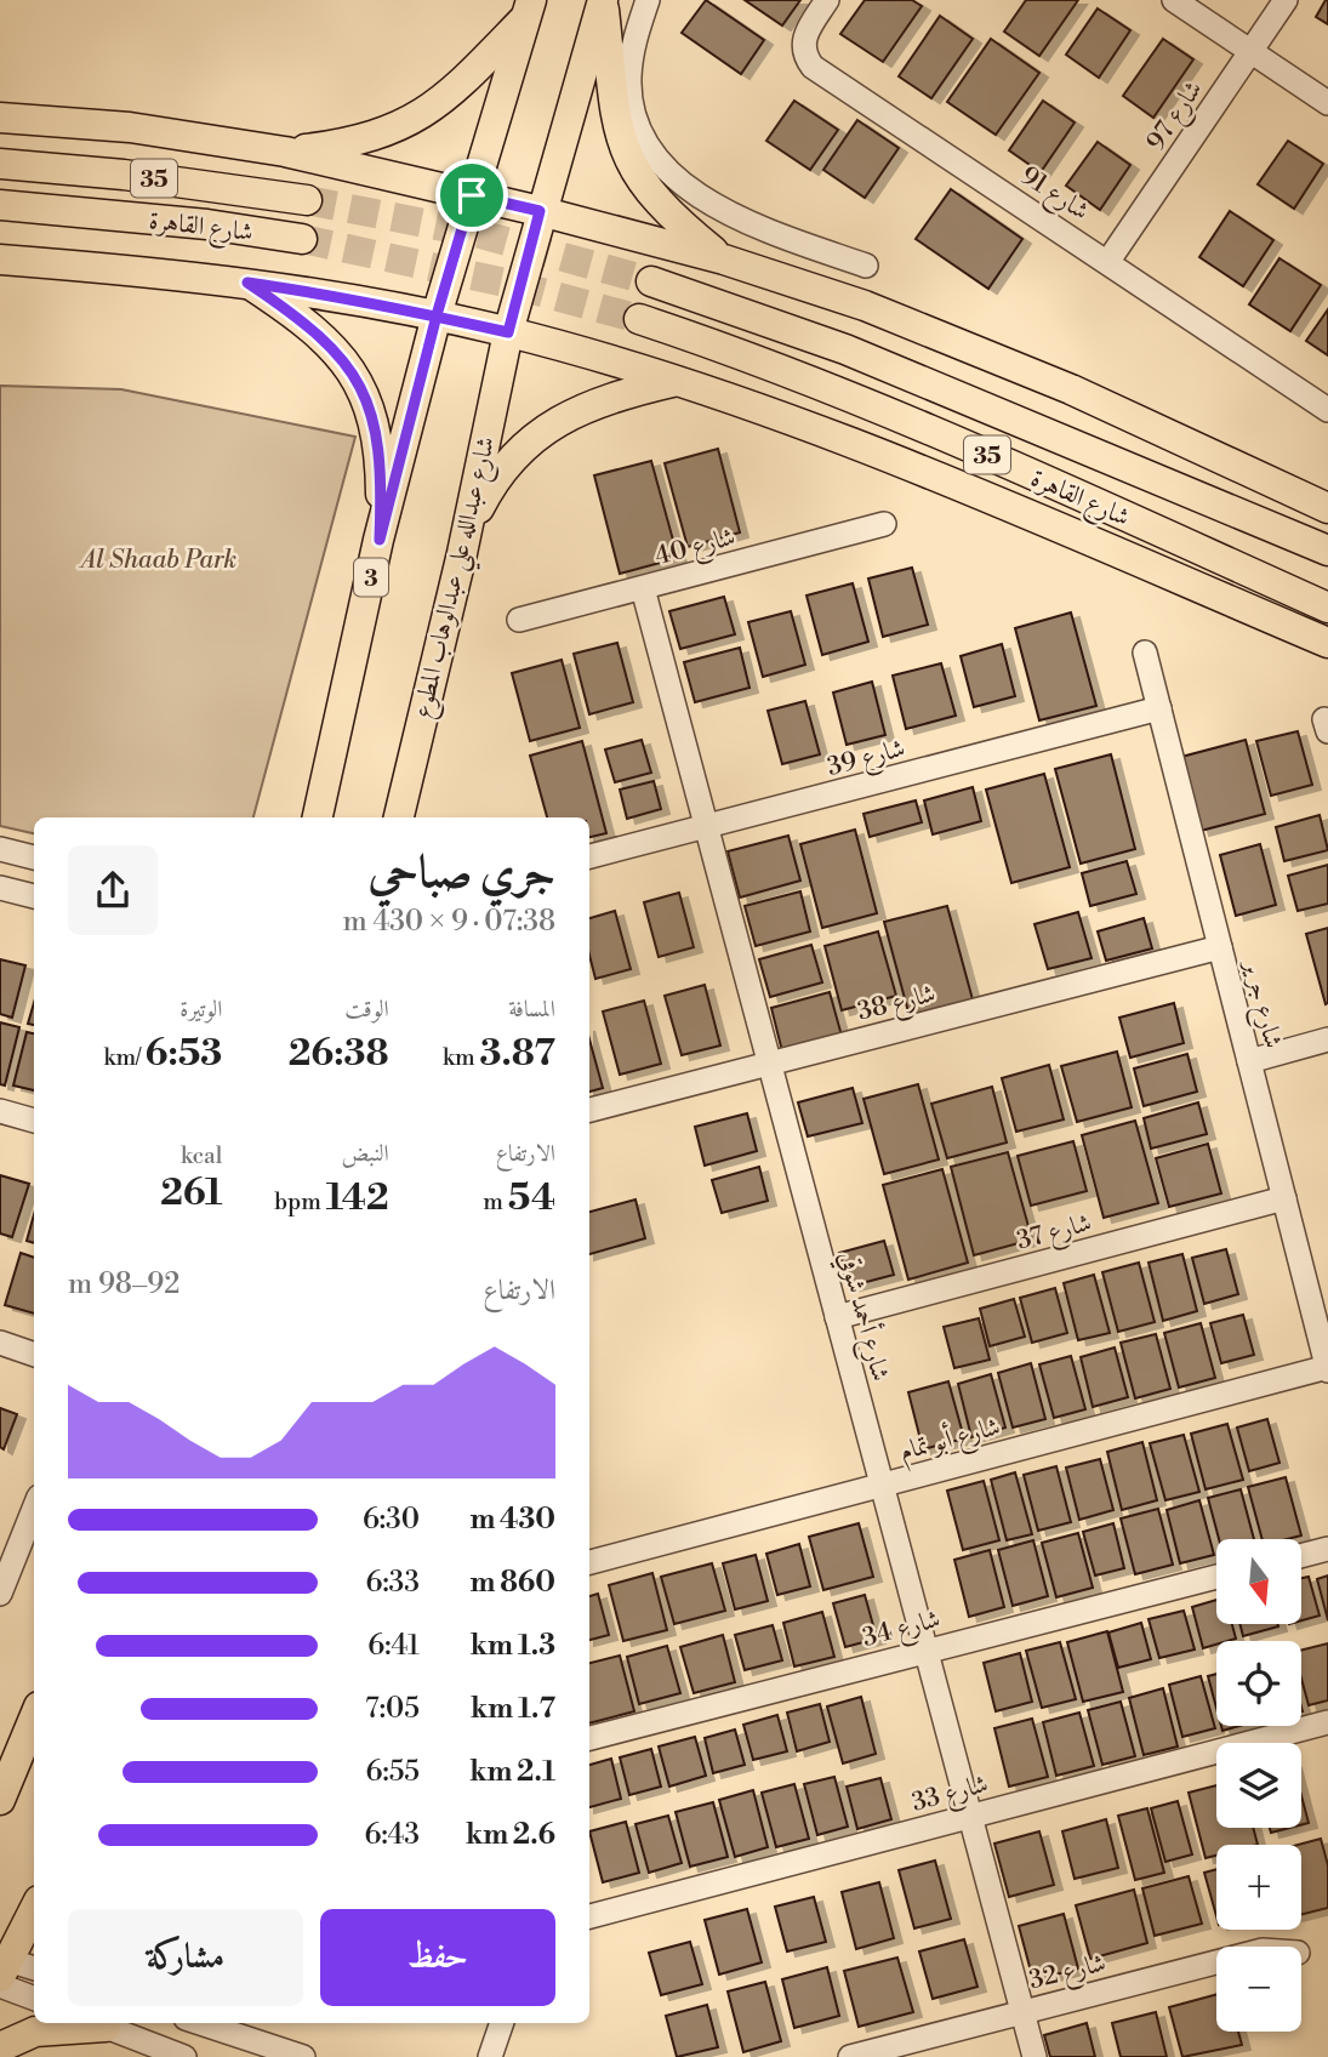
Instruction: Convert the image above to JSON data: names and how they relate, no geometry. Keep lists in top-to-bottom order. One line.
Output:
{"streets":{"main road":["35","شارع القاهرة","3","شارع عبدالله علي عبدالوهاب المطوع"],"street":["شارع 97","شارع 91","شارع 40","شارع 39","شارع 38","شارع جر ير","شارع 37","شارع أحمد شوقي","شارع أبو تمام","شارع 34","شارع 33","شارع 32"]},"crossings":[["شارع 97","شارع 91"],["شارع 40","شارع أحمد شوقي"],["شارع 39","شارع جر ير"],["شارع 39","شارع أحمد شوقي"],["شارع 38","شارع جر ير"],["شارع 38","شارع أحمد شوقي"],["شارع جر ير","شارع 37"],["شارع جر ير","شارع أبو تمام"],["شارع 37","شارع أحمد شوقي"],["شارع أحمد شوقي","شارع أبو تمام"],["شارع أحمد شوقي","شارع 34"],["شارع أحمد شوقي","شارع 33"],["شارع أحمد شوقي","شارع 32"]],"parks":["Al Shaab Park"],"north":"bottom","page":{"heading":["جري صباحي","07:38 · 9 × 430 m"],"stats":[["المسافة","3.87 km"],["الوقت","26:38"],["الوتيرة","6:53 /km"],["الارتفاع","54 m"],["النبض","142 bpm"],["kcal","261"]],"chart":["الارتفاع","92–98 m"],"list":[{"name":"430 m","note":"6:30"},{"name":"860 m","note":"6:33"},{"name":"1.3 km","note":"6:41"},{"name":"1.7 km","note":"7:05"},{"name":"2.1 km","note":"6:55"},{"name":"2.6 km","note":"6:43"}],"map_buttons":["+","−"],"buttons":["حفظ","مشاركة"]}}
